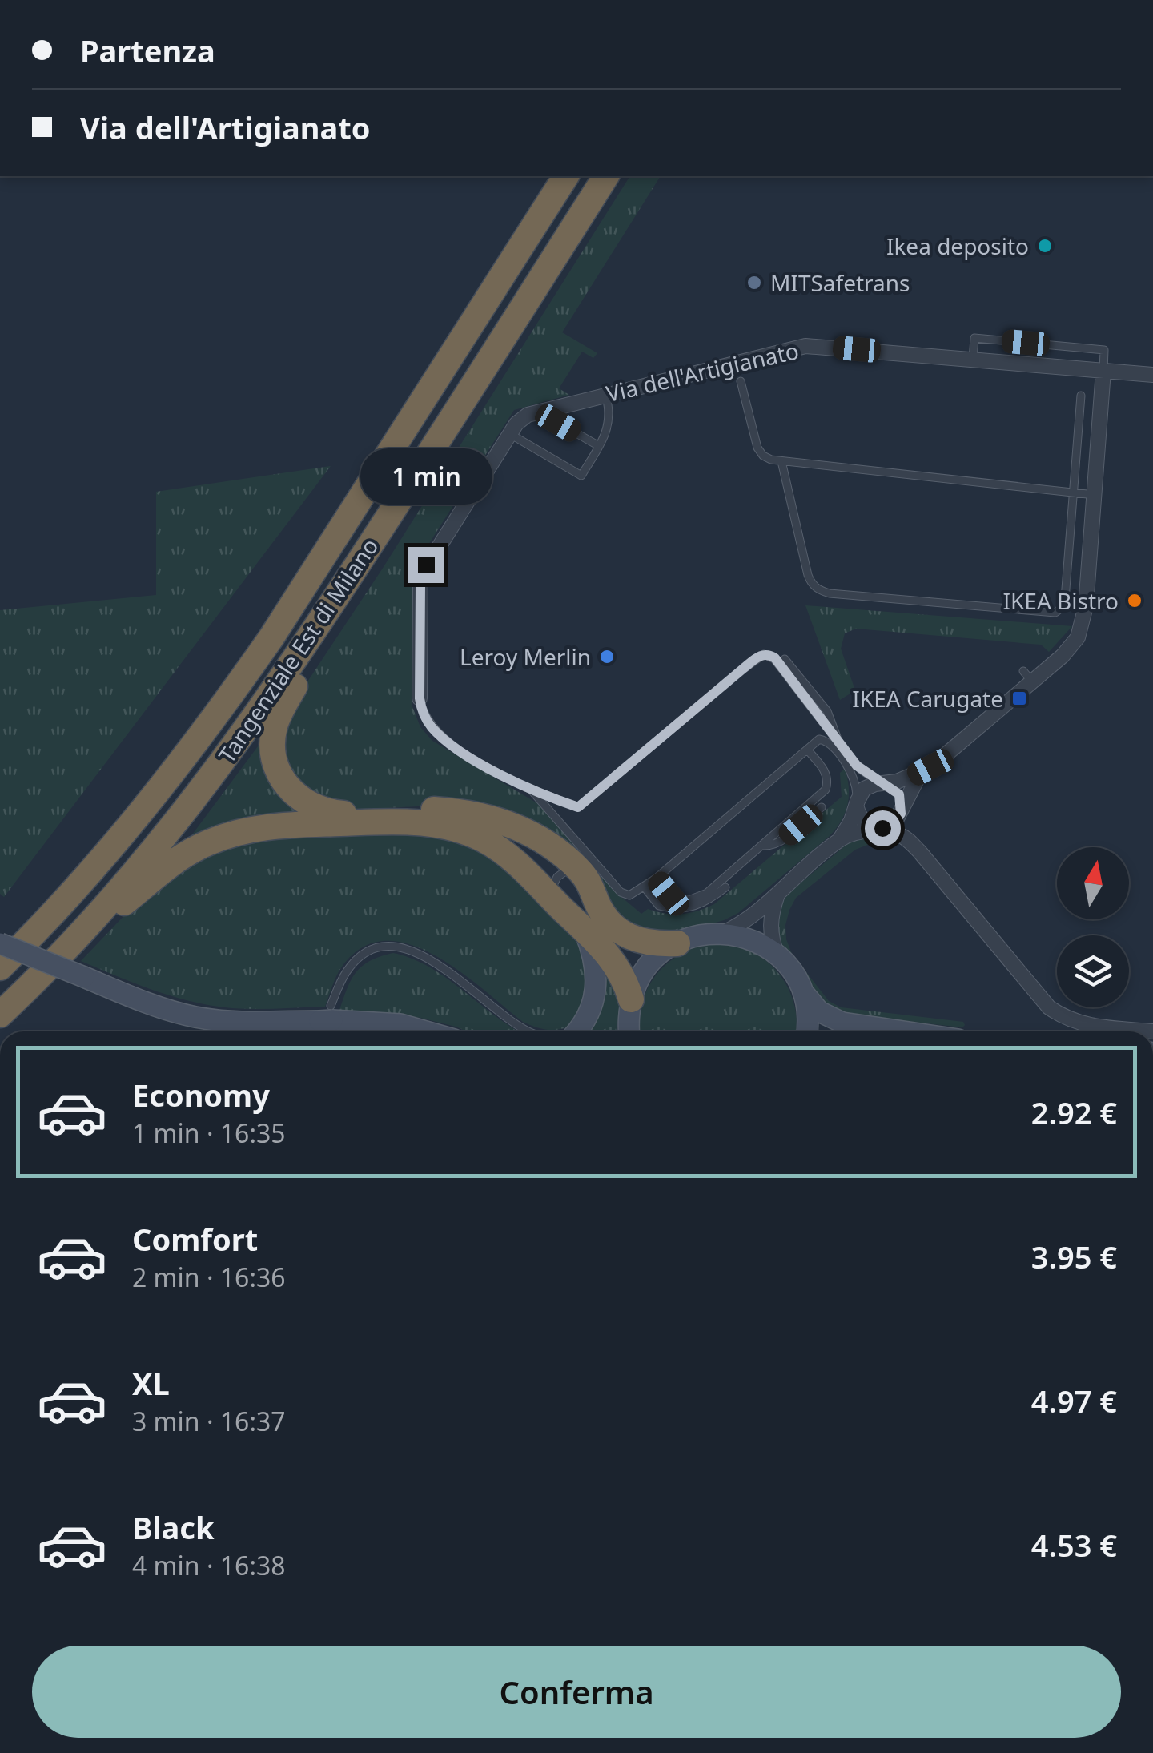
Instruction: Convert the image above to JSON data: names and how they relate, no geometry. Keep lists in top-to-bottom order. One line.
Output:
{"streets":{"highway":["Tangenziale Est di Milano"],"street":["Via dell'Artigianato"]},"places":{"other":["Ikea deposito","MITSafetrans","IKEA Bistro","Leroy Merlin"],"transit":["IKEA Carugate"]},"north":"top","page":{"banner":["Partenza","Via dell'Artigianato"],"bubble":"1 min","list":[{"name":"Economy","note":"1 min · 16:35","value":"2.92 €"},{"name":"Comfort","note":"2 min · 16:36","value":"3.95 €"},{"name":"XL","note":"3 min · 16:37","value":"4.97 €"},{"name":"Black","note":"4 min · 16:38","value":"4.53 €"}],"buttons":"Conferma"}}
